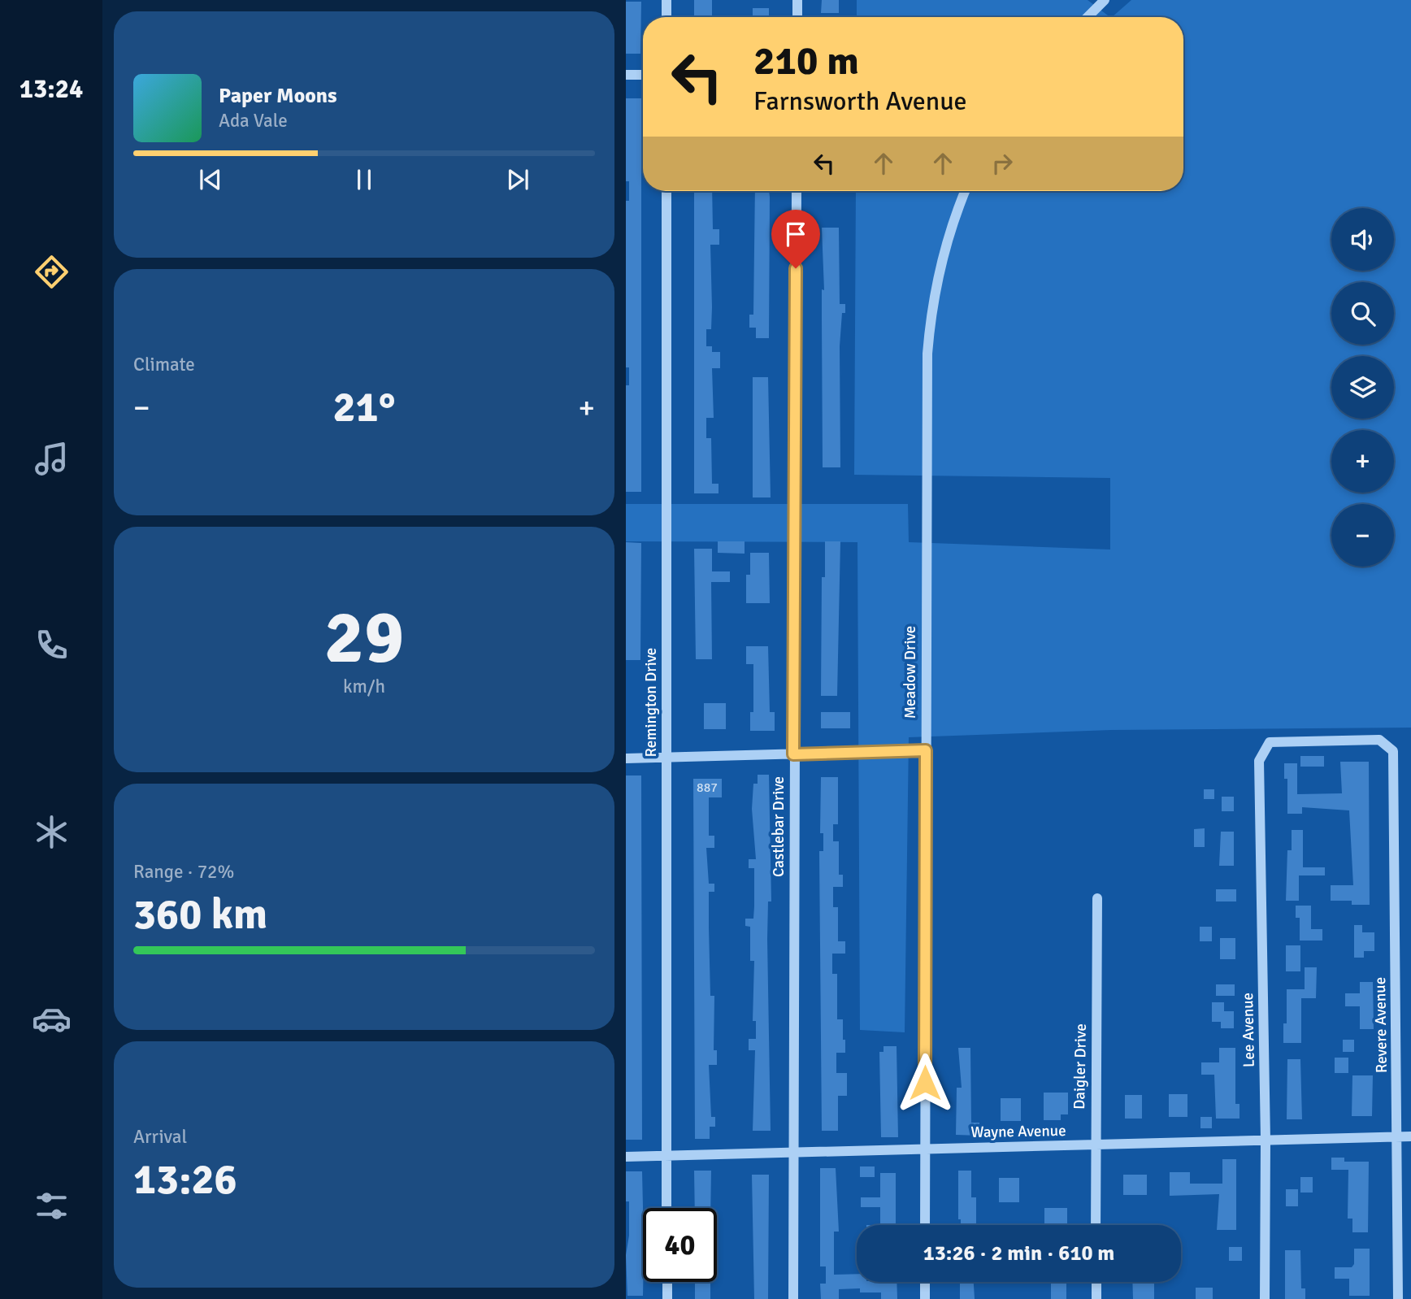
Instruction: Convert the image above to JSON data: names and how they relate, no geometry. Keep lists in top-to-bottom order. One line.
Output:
{"streets":{"street":["Meadow Drive","Remington Drive","Castlebar Drive","Revere Avenue","Lee Avenue","Daigler Drive","Wayne Avenue"]},"crossings":[["Meadow Drive","Wayne Avenue"],["Remington Drive","Wayne Avenue"],["Castlebar Drive","Wayne Avenue"],["Revere Avenue","Lee Avenue"],["Revere Avenue","Wayne Avenue"],["Lee Avenue","Wayne Avenue"],["Daigler Drive","Wayne Avenue"]],"house_numbers":["887"],"page":{"tabs":"13:24","turn":["210 m","Farnsworth Avenue"],"song":["Paper Moons","Ada Vale"],"map_buttons":["+","−"],"tile":["Climate",["29","km/h"],["Range · 72%","360 km"],["Arrival","13:26"]],"heat":["−","21°","+"],"limit":"40","trip":"13:26 · 2 min · 610 m"}}
